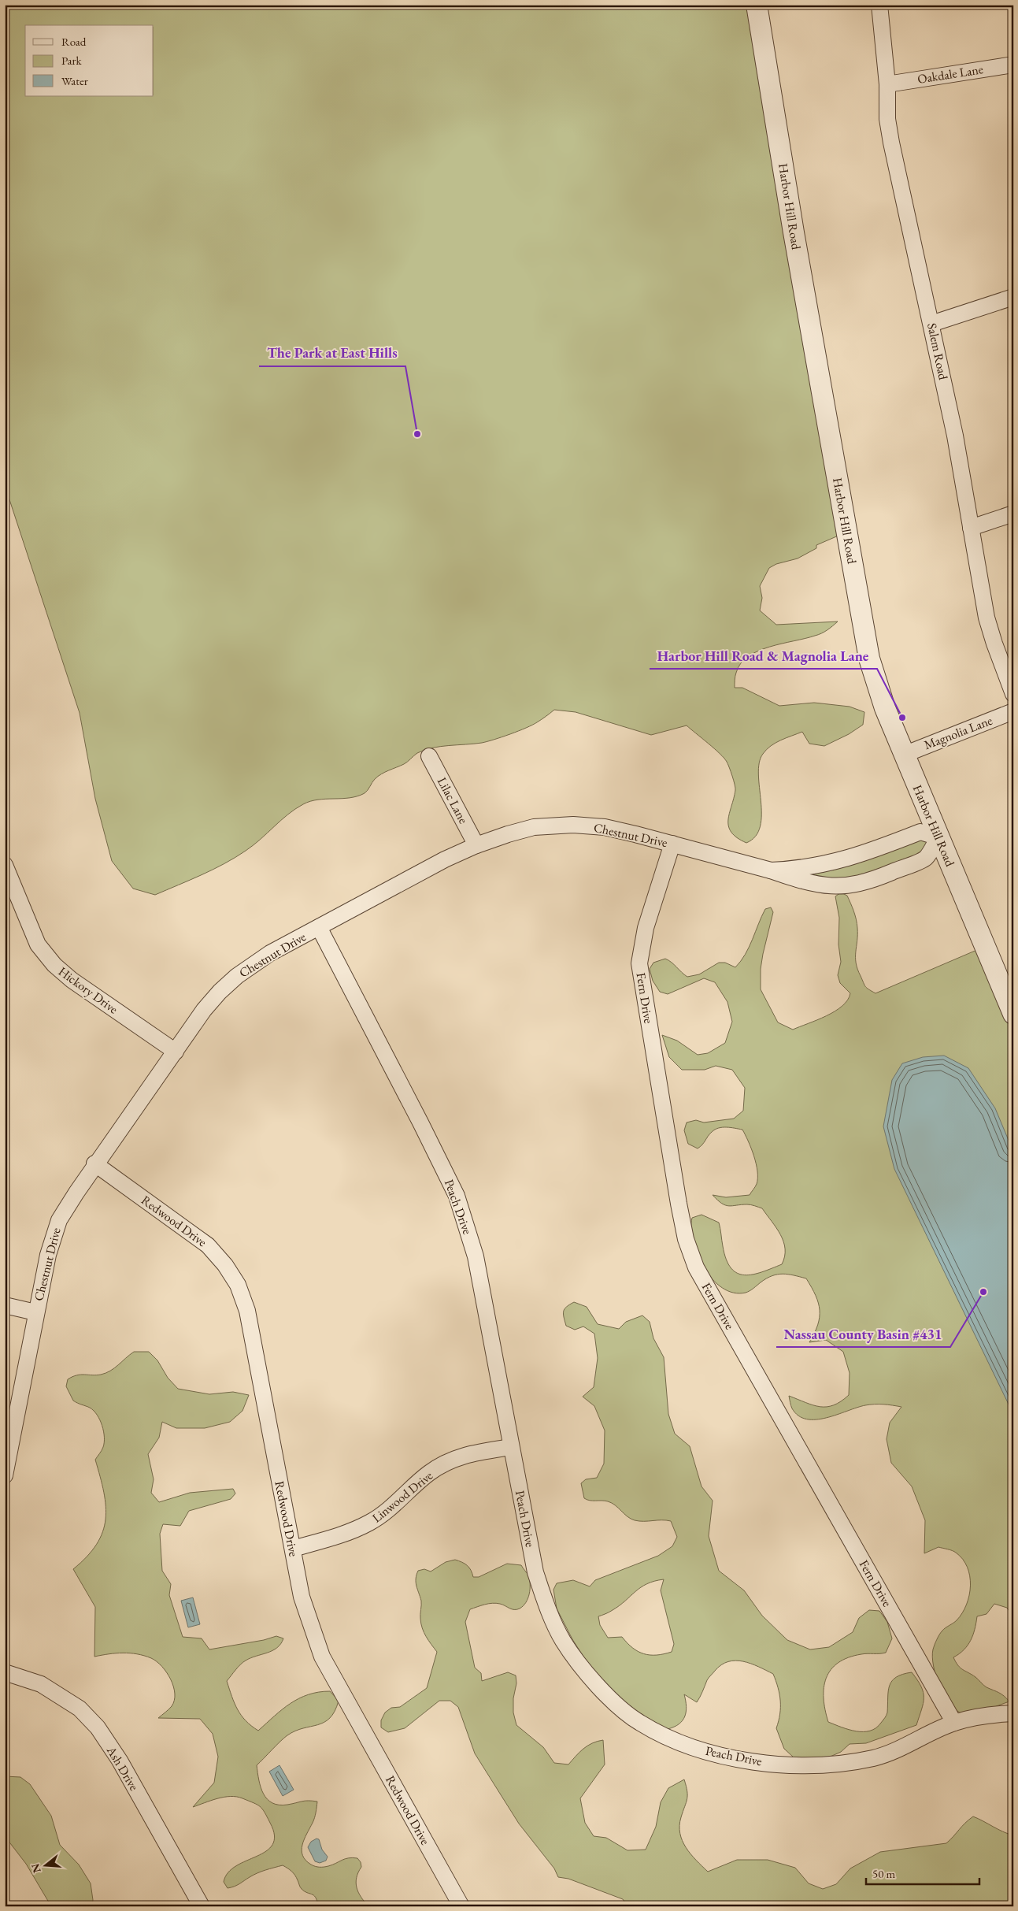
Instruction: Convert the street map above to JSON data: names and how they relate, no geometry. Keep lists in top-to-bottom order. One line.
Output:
{"streets":{"street":["Oakdale Lane","Harbor Hill Road","Salem Road","Magnolia Lane","Lilac Lane","Chestnut Drive","Hickory Drive","Fern Drive","Peach Drive","Redwood Drive","Linwood Drive","Ash Drive"]},"crossings":[["Oakdale Lane","Salem Road"],["Harbor Hill Road","Magnolia Lane"],["Harbor Hill Road","Chestnut Drive"],["Lilac Lane","Chestnut Drive"],["Chestnut Drive","Hickory Drive"],["Chestnut Drive","Fern Drive"],["Chestnut Drive","Peach Drive"],["Chestnut Drive","Redwood Drive"],["Fern Drive","Peach Drive"],["Peach Drive","Linwood Drive"],["Redwood Drive","Linwood Drive"]],"places":["The Park at East Hills","Harbor Hill Road & Magnolia Lane","Nassau County Basin #431"],"legend":["Road","Park","Water"],"scale_bar":"50 m","north":"left"}
